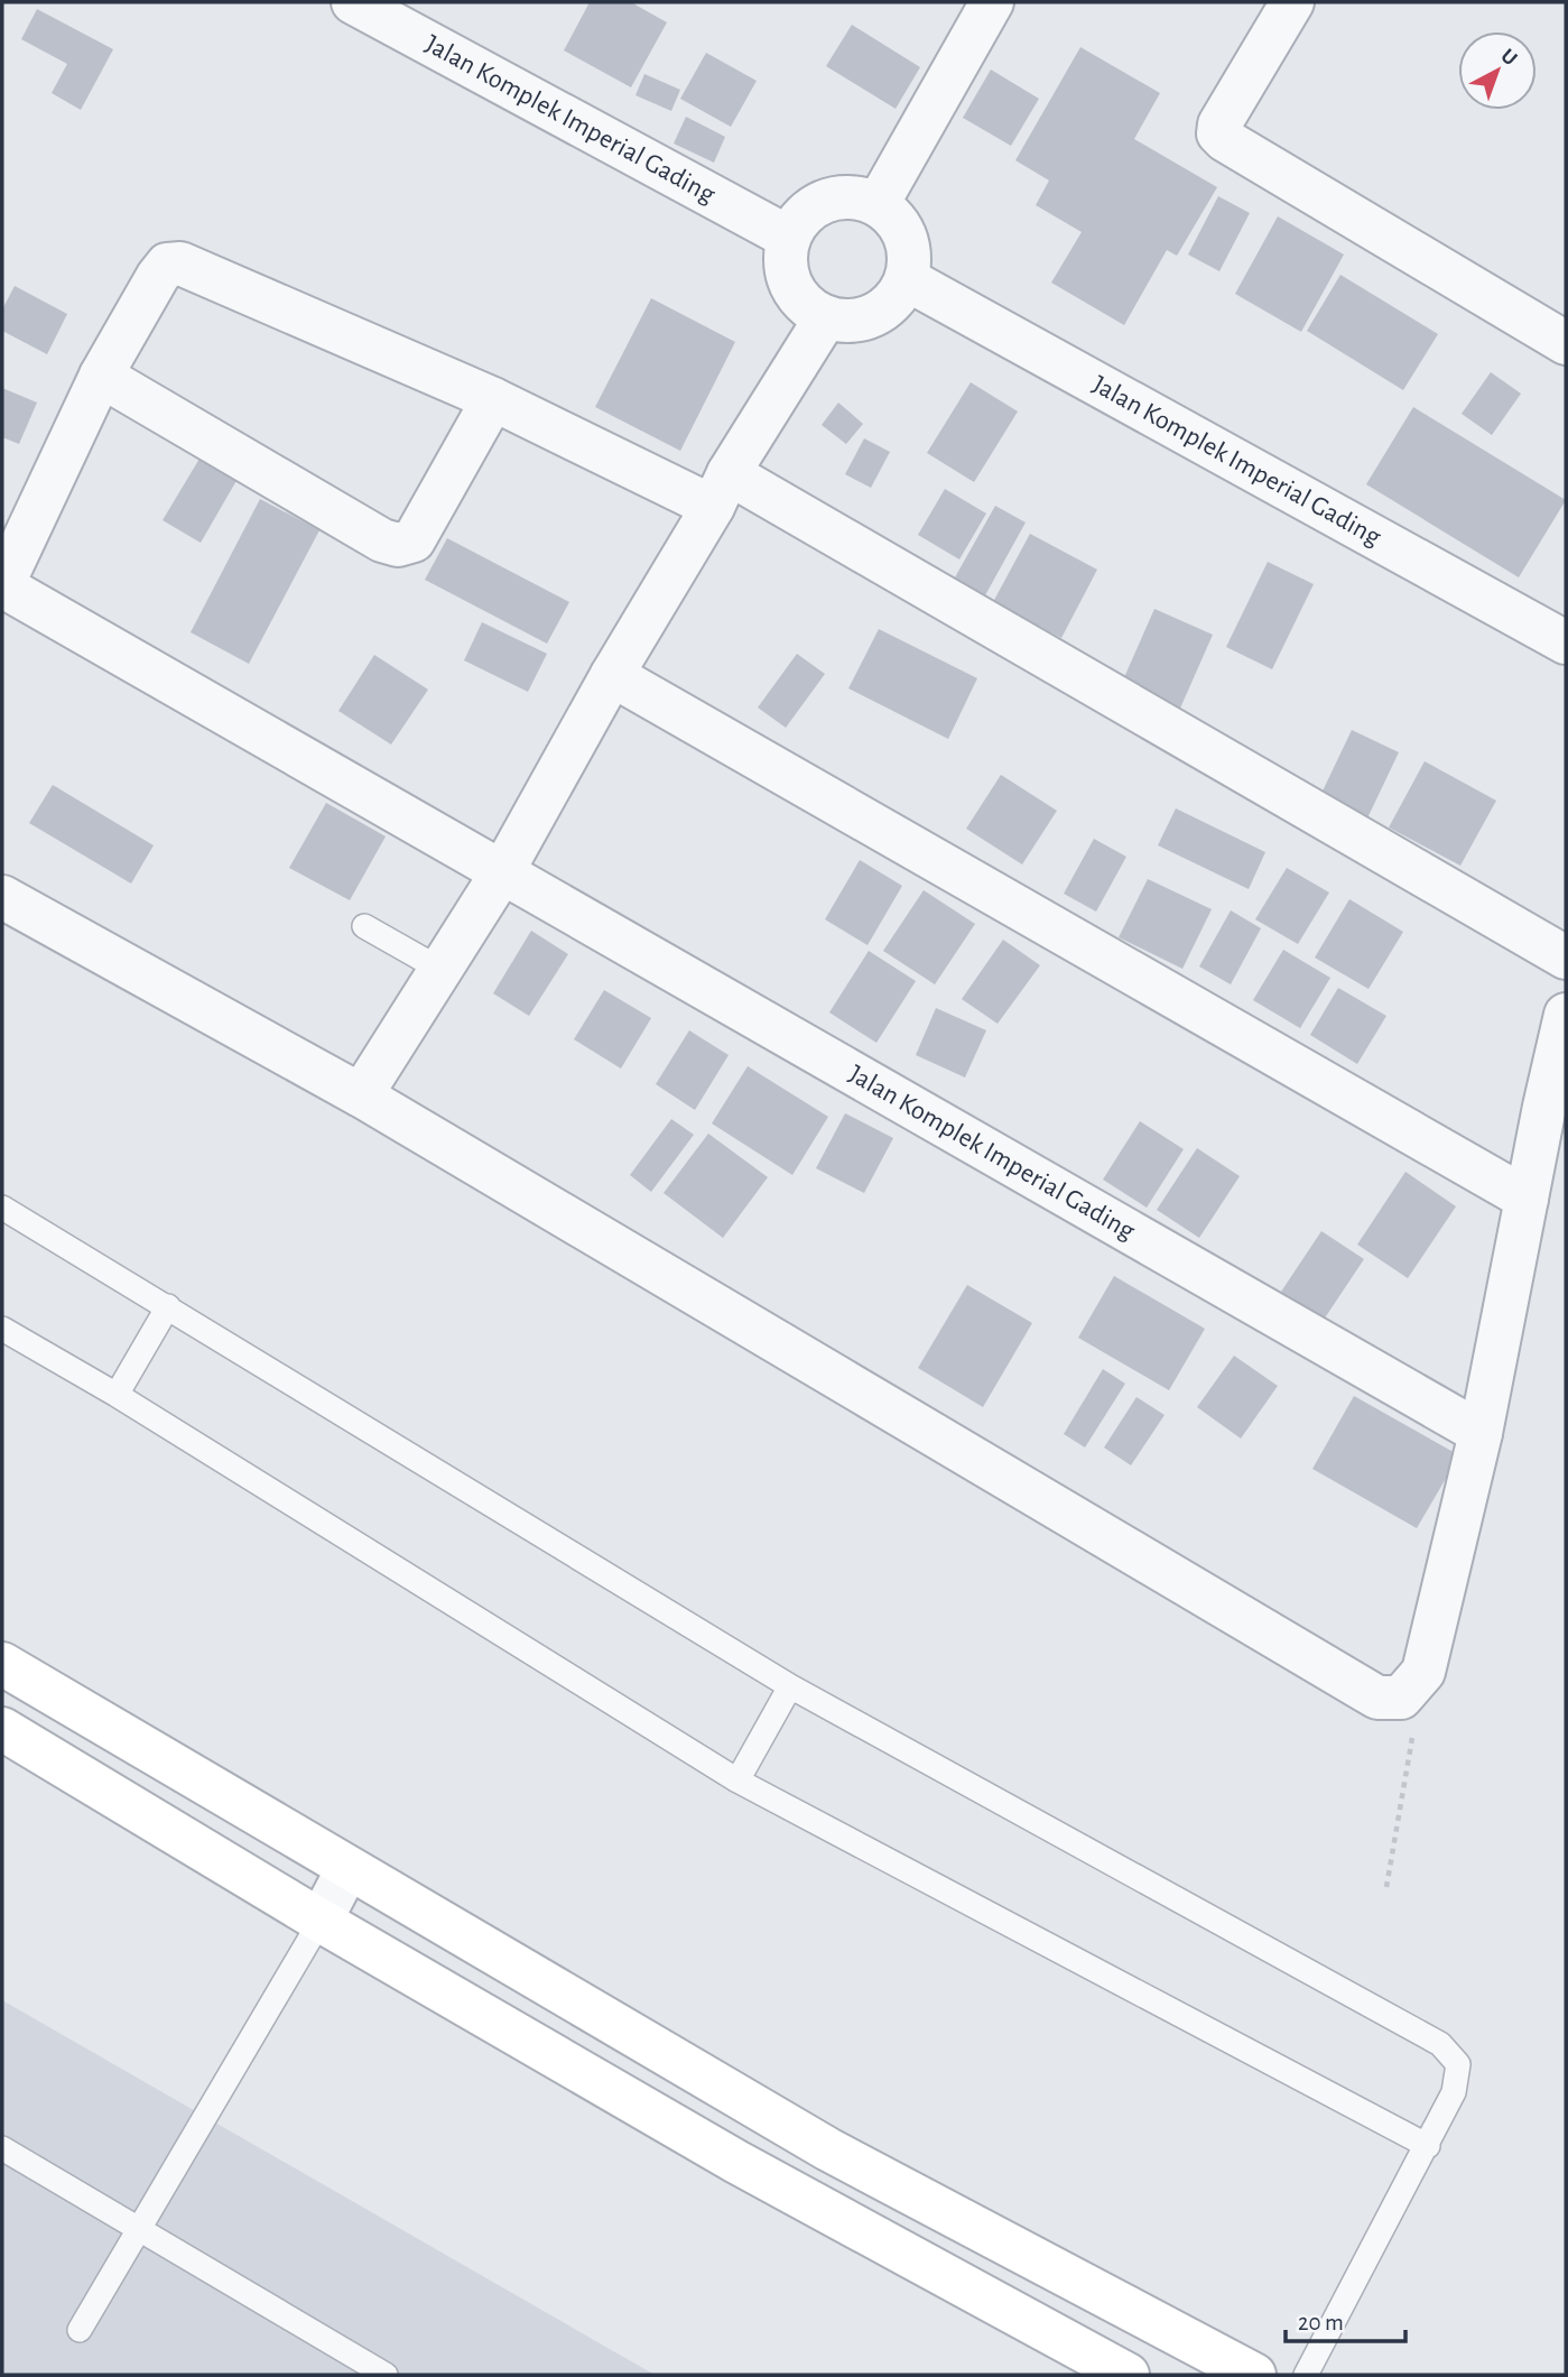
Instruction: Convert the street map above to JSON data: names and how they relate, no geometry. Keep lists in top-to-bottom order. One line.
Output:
{"streets":{"street":["Jalan Komplek Imperial Gading"]},"scale_bar":"20 m","north":"top right"}
